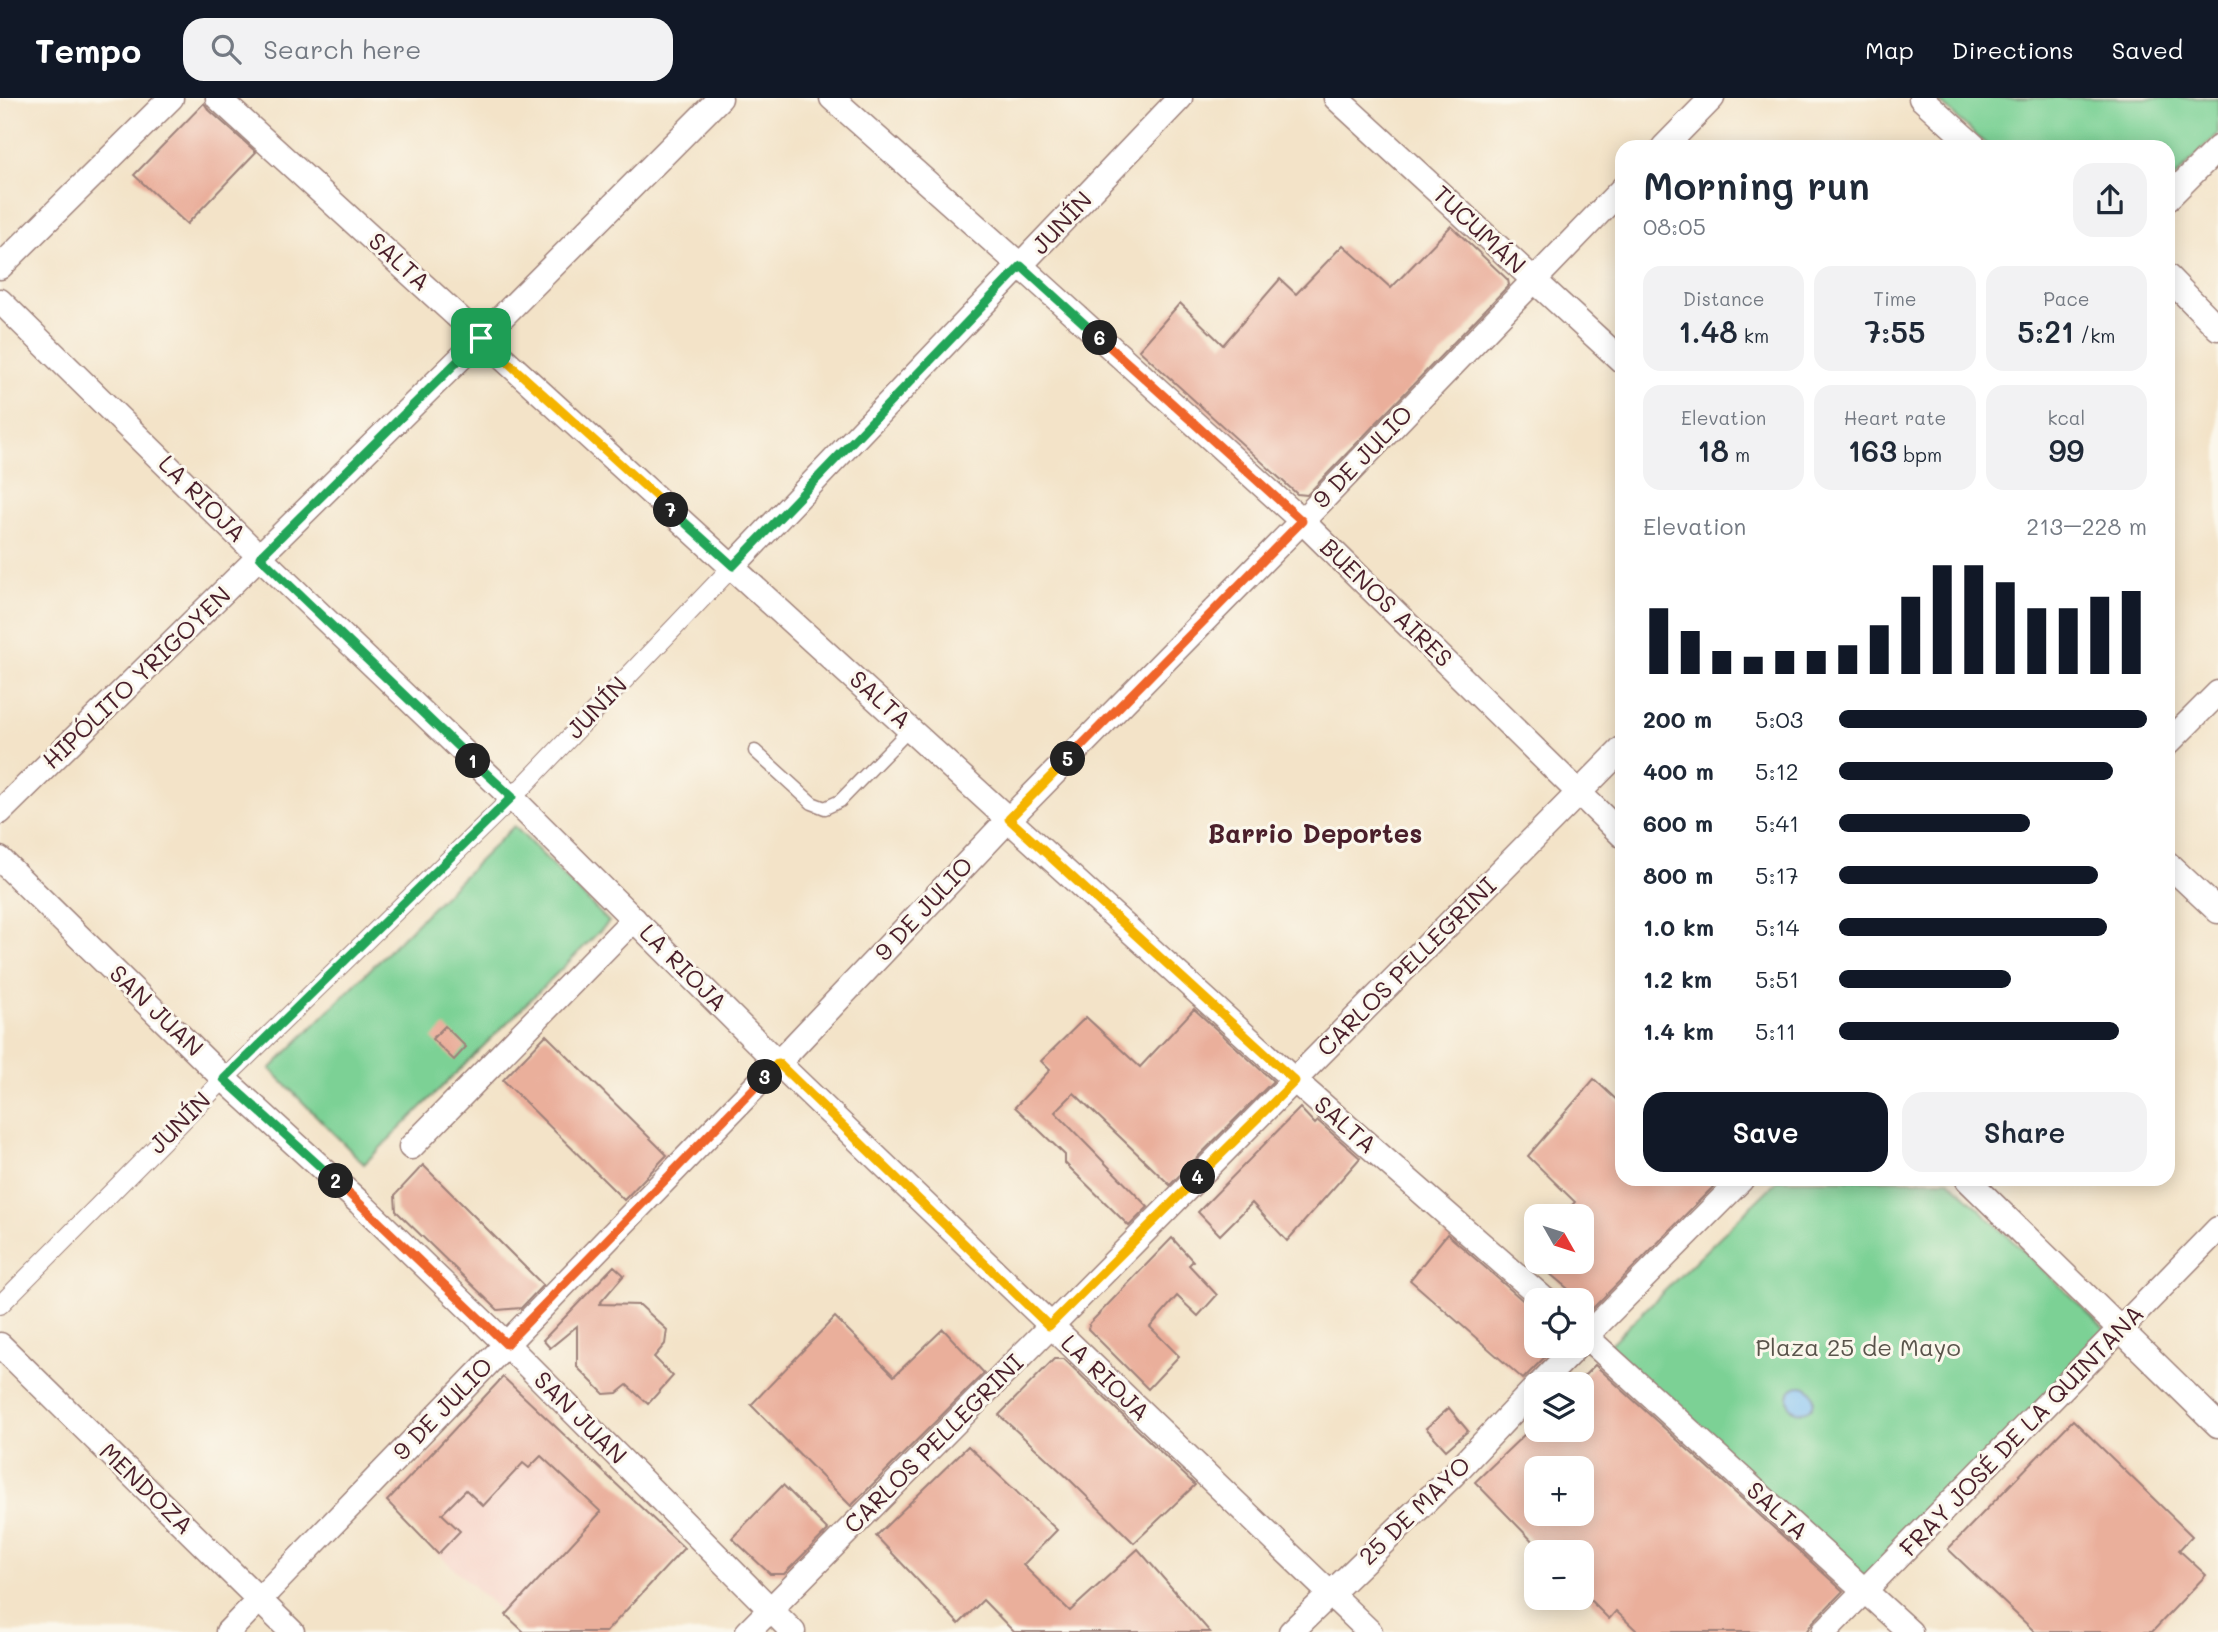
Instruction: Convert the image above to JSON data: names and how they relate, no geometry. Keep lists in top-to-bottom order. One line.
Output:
{"streets":{"street":["JUNÍN","TUCUMÁN","SALTA","9 DE JULIO","LA RIOJA","BUENOS AIRES","HIPÓLITO YRIGOYEN","CARLOS PELLEGRINI","SAN JUAN","FRAY JOSÉ DE LA QUINTANA","MENDOZA","25 DE MAYO"]},"crossings":[["JUNÍN","SALTA"],["JUNÍN","LA RIOJA"],["JUNÍN","BUENOS AIRES"],["JUNÍN","SAN JUAN"],["TUCUMÁN","9 DE JULIO"],["SALTA","9 DE JULIO"],["SALTA","HIPÓLITO YRIGOYEN"],["SALTA","CARLOS PELLEGRINI"],["SALTA","FRAY JOSÉ DE LA QUINTANA"],["9 DE JULIO","LA RIOJA"],["9 DE JULIO","BUENOS AIRES"],["9 DE JULIO","SAN JUAN"],["9 DE JULIO","MENDOZA"],["LA RIOJA","HIPÓLITO YRIGOYEN"],["LA RIOJA","CARLOS PELLEGRINI"],["LA RIOJA","25 DE MAYO"],["BUENOS AIRES","CARLOS PELLEGRINI"],["CARLOS PELLEGRINI","SAN JUAN"]],"districts":["Barrio Deportes"],"parks":["Plaza 25 de Mayo"],"north":"bottom right","page":{"header":"Tempo","search":"Search here","nav":["Map","Directions","Saved"],"heading":["Morning run","08:05"],"stats":[["Distance","1.48 km"],["Time","7:55"],["Pace","5:21 /km"],["Elevation","18 m"],["Heart rate","163 bpm"],["kcal","99"]],"pins":["6","7","5","1","3","4","2"],"chart":["Elevation","213–228 m"],"list":[{"name":"200 m","note":"5:03"},{"name":"400 m","note":"5:12"},{"name":"600 m","note":"5:41"},{"name":"800 m","note":"5:17"},{"name":"1.0 km","note":"5:14"},{"name":"1.2 km","note":"5:51"},{"name":"1.4 km","note":"5:11"}],"buttons":["Save","Share"],"map_buttons":["+","−"]}}
